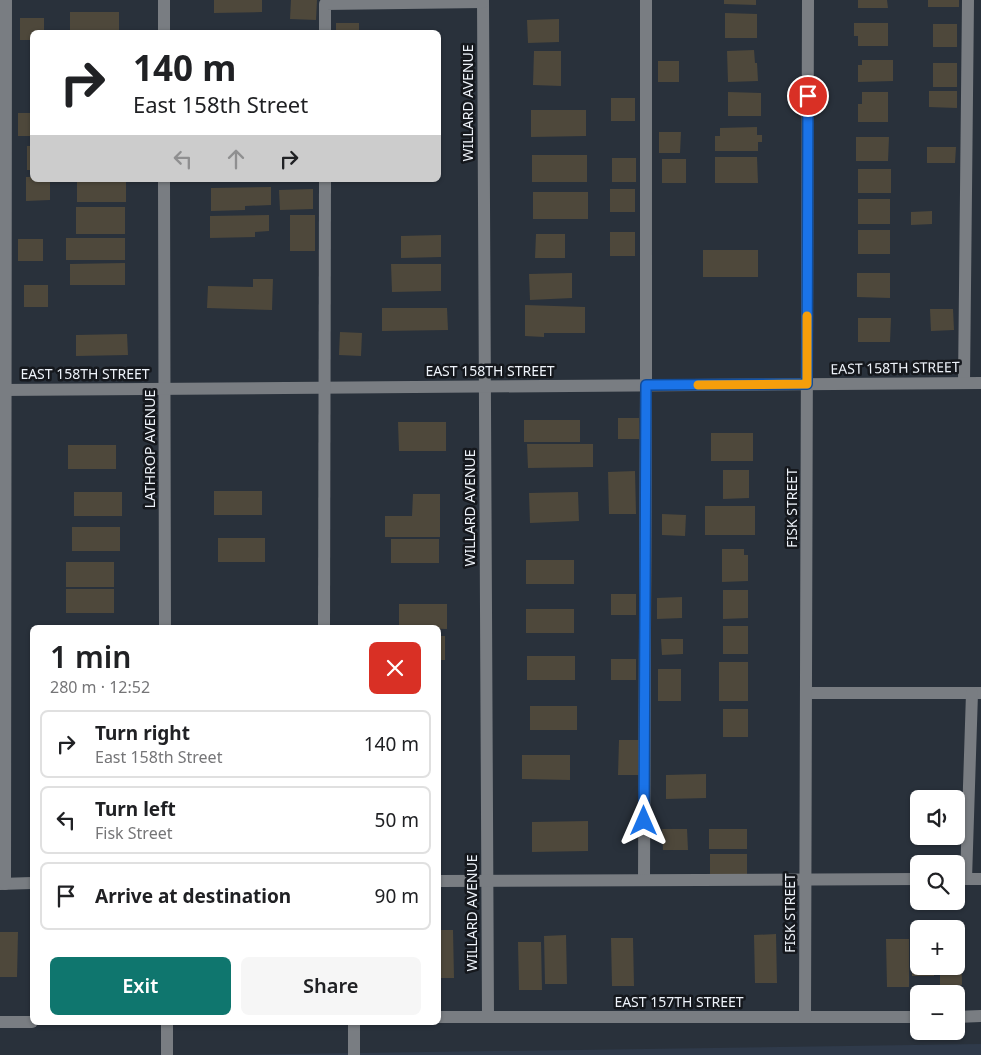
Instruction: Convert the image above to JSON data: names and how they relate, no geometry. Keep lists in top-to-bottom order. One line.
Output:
{"streets":{"street":["WILLARD AVENUE","EAST 158TH STREET","LATHROP AVENUE","FISK STREET","EAST 157TH STREET"]},"crossings":[["WILLARD AVENUE","EAST 158TH STREET"],["WILLARD AVENUE","EAST 157TH STREET"],["EAST 158TH STREET","LATHROP AVENUE"],["EAST 158TH STREET","FISK STREET"],["FISK STREET","EAST 157TH STREET"]],"page":{"turn":["140 m","East 158th Street"],"heading":["1 min","280 m · 12:52"],"list":[{"name":"Turn right","note":"East 158th Street","value":"140 m"},{"name":"Turn left","note":"Fisk Street","value":"50 m"},{"name":"Arrive at destination","value":"90 m"}],"map_buttons":["+","−"],"buttons":["Exit","Share"]}}
